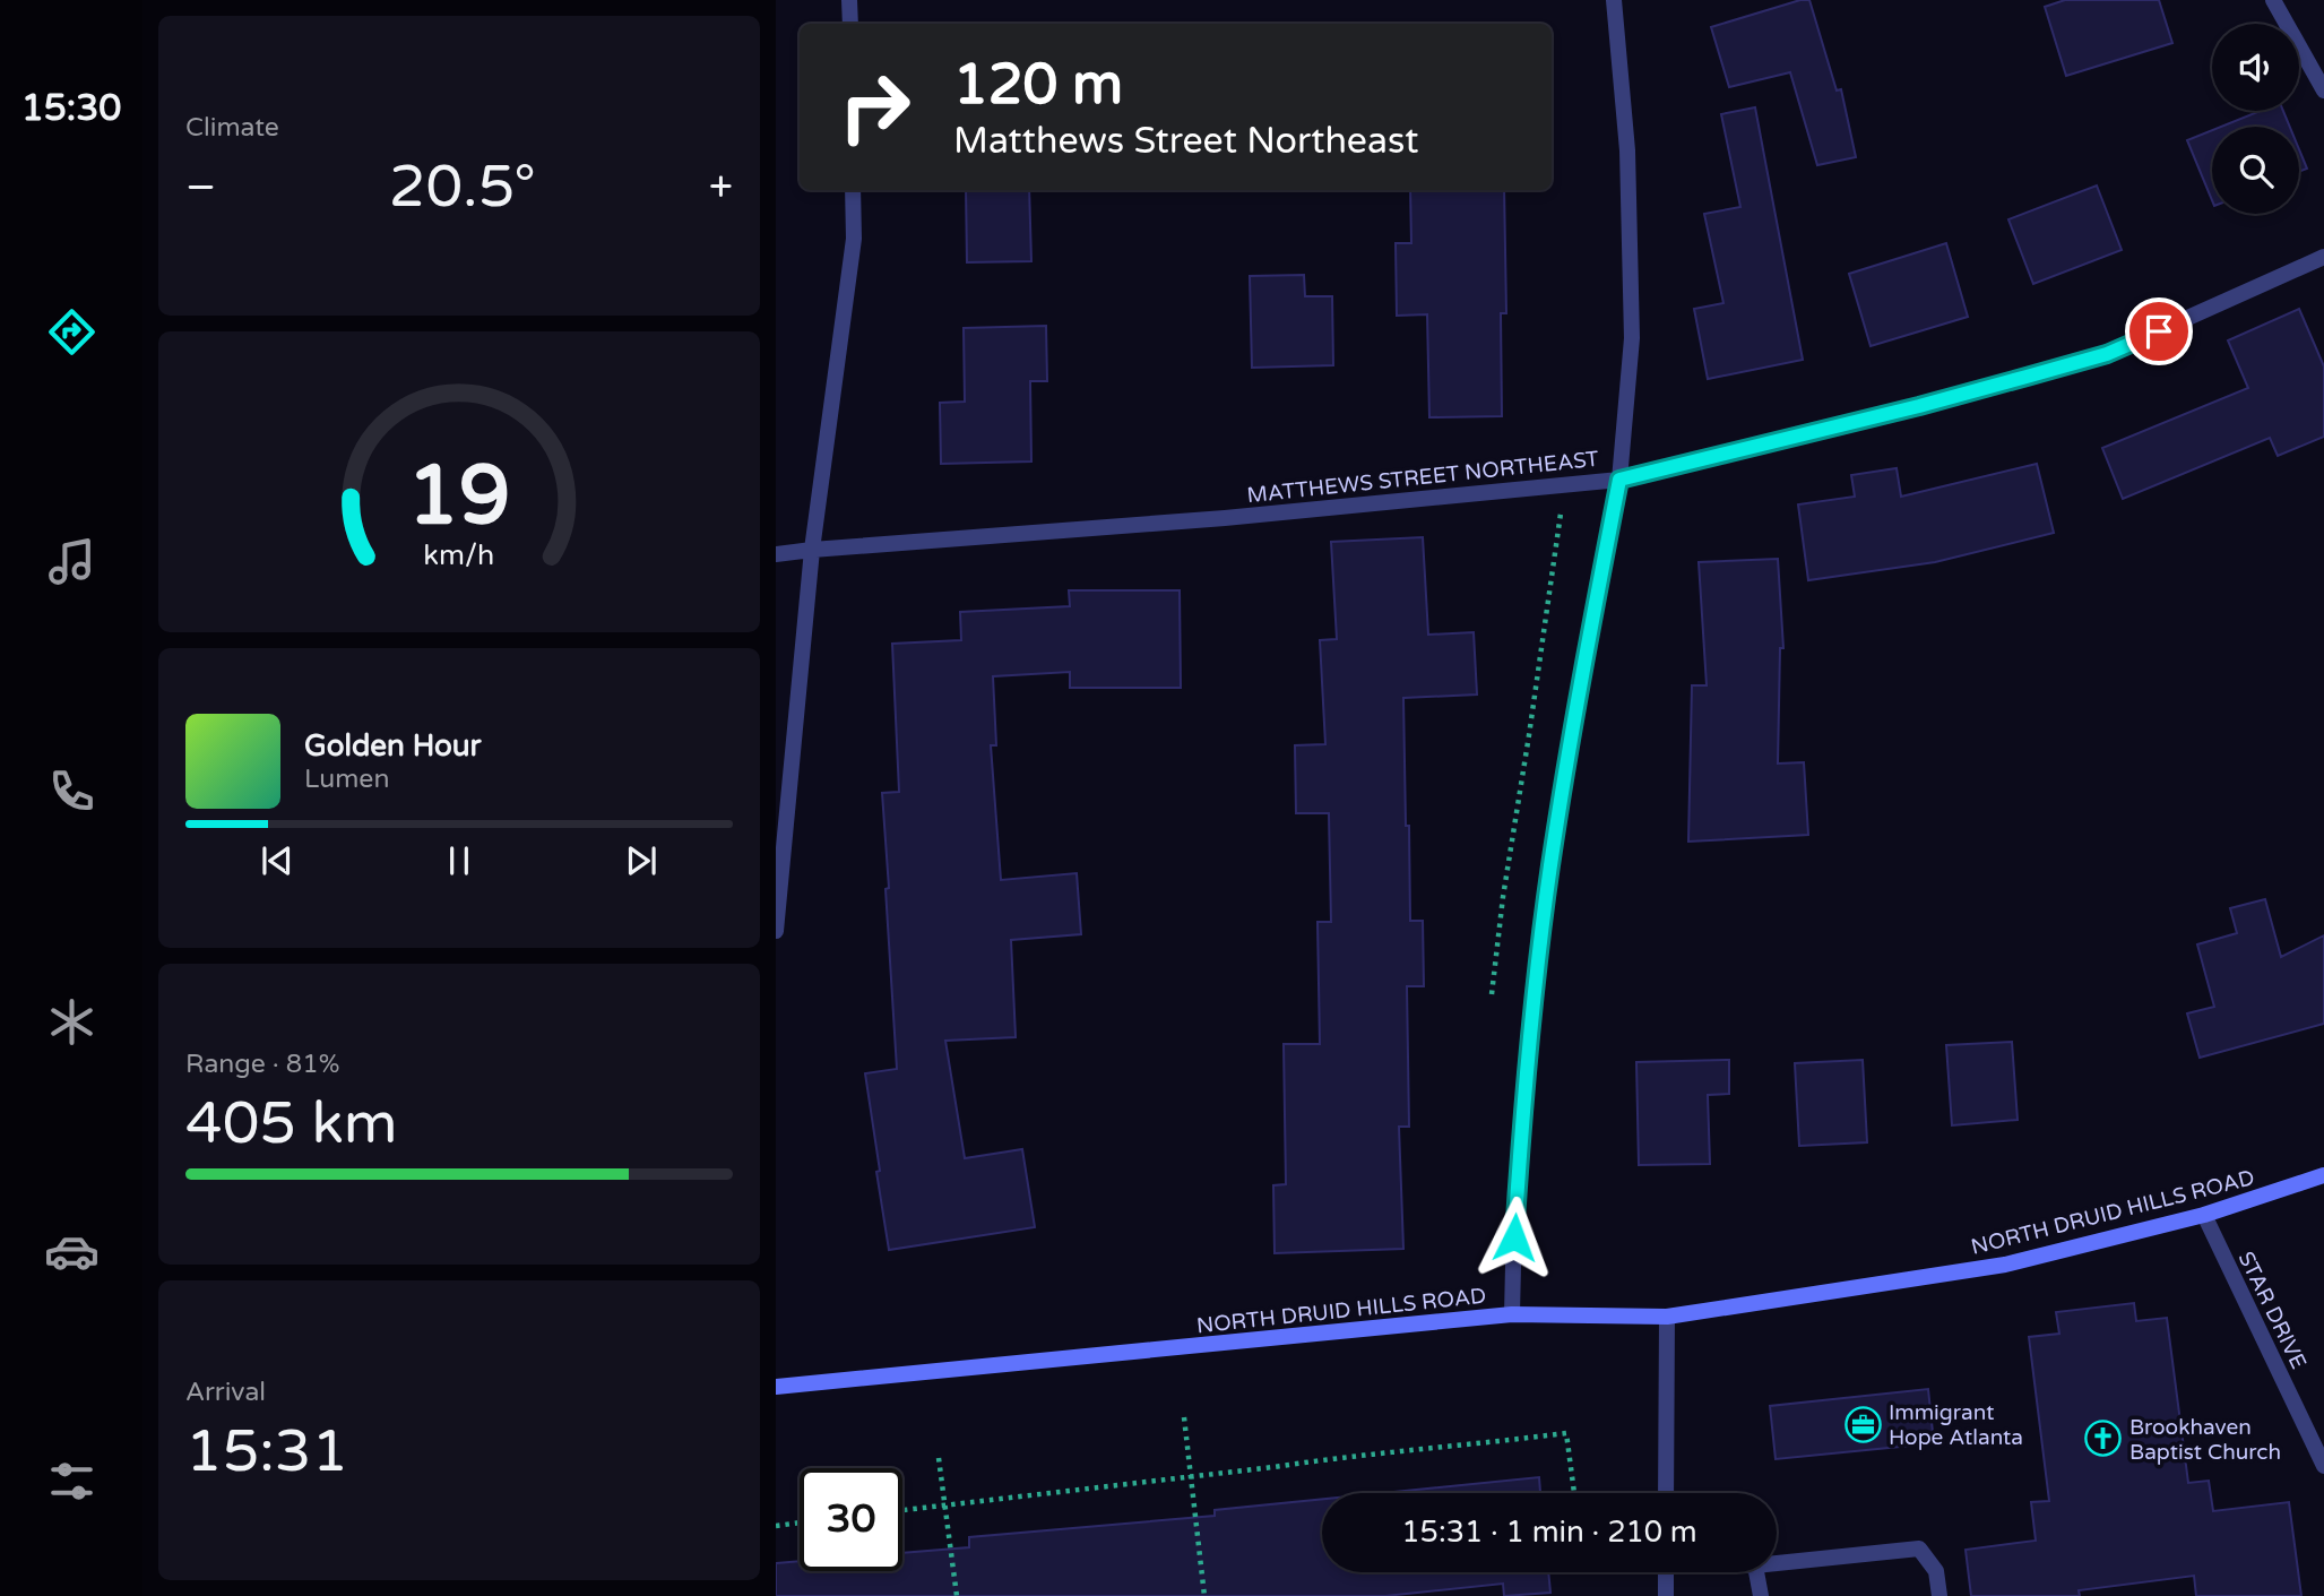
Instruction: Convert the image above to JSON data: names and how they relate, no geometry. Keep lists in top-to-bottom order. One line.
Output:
{"streets":{"main road":["NORTH DRUID HILLS ROAD"],"street":["MATTHEWS STREET NORTHEAST","STAR DRIVE"]},"crossings":[["NORTH DRUID HILLS ROAD","STAR DRIVE"]],"places":{"office":["Immigrant Hope Atlanta"],"church":["Brookhaven Baptist Church"]},"page":{"tabs":"15:30","tile":["Climate",["Range · 81%","405 km"],["Arrival","15:31"]],"turn":["120 m","Matthews Street Northeast"],"heat":["−","20.5°","+"],"song":["Golden Hour","Lumen"],"limit":"30","trip":"15:31 · 1 min · 210 m","gauge":["19","km/h"]}}
